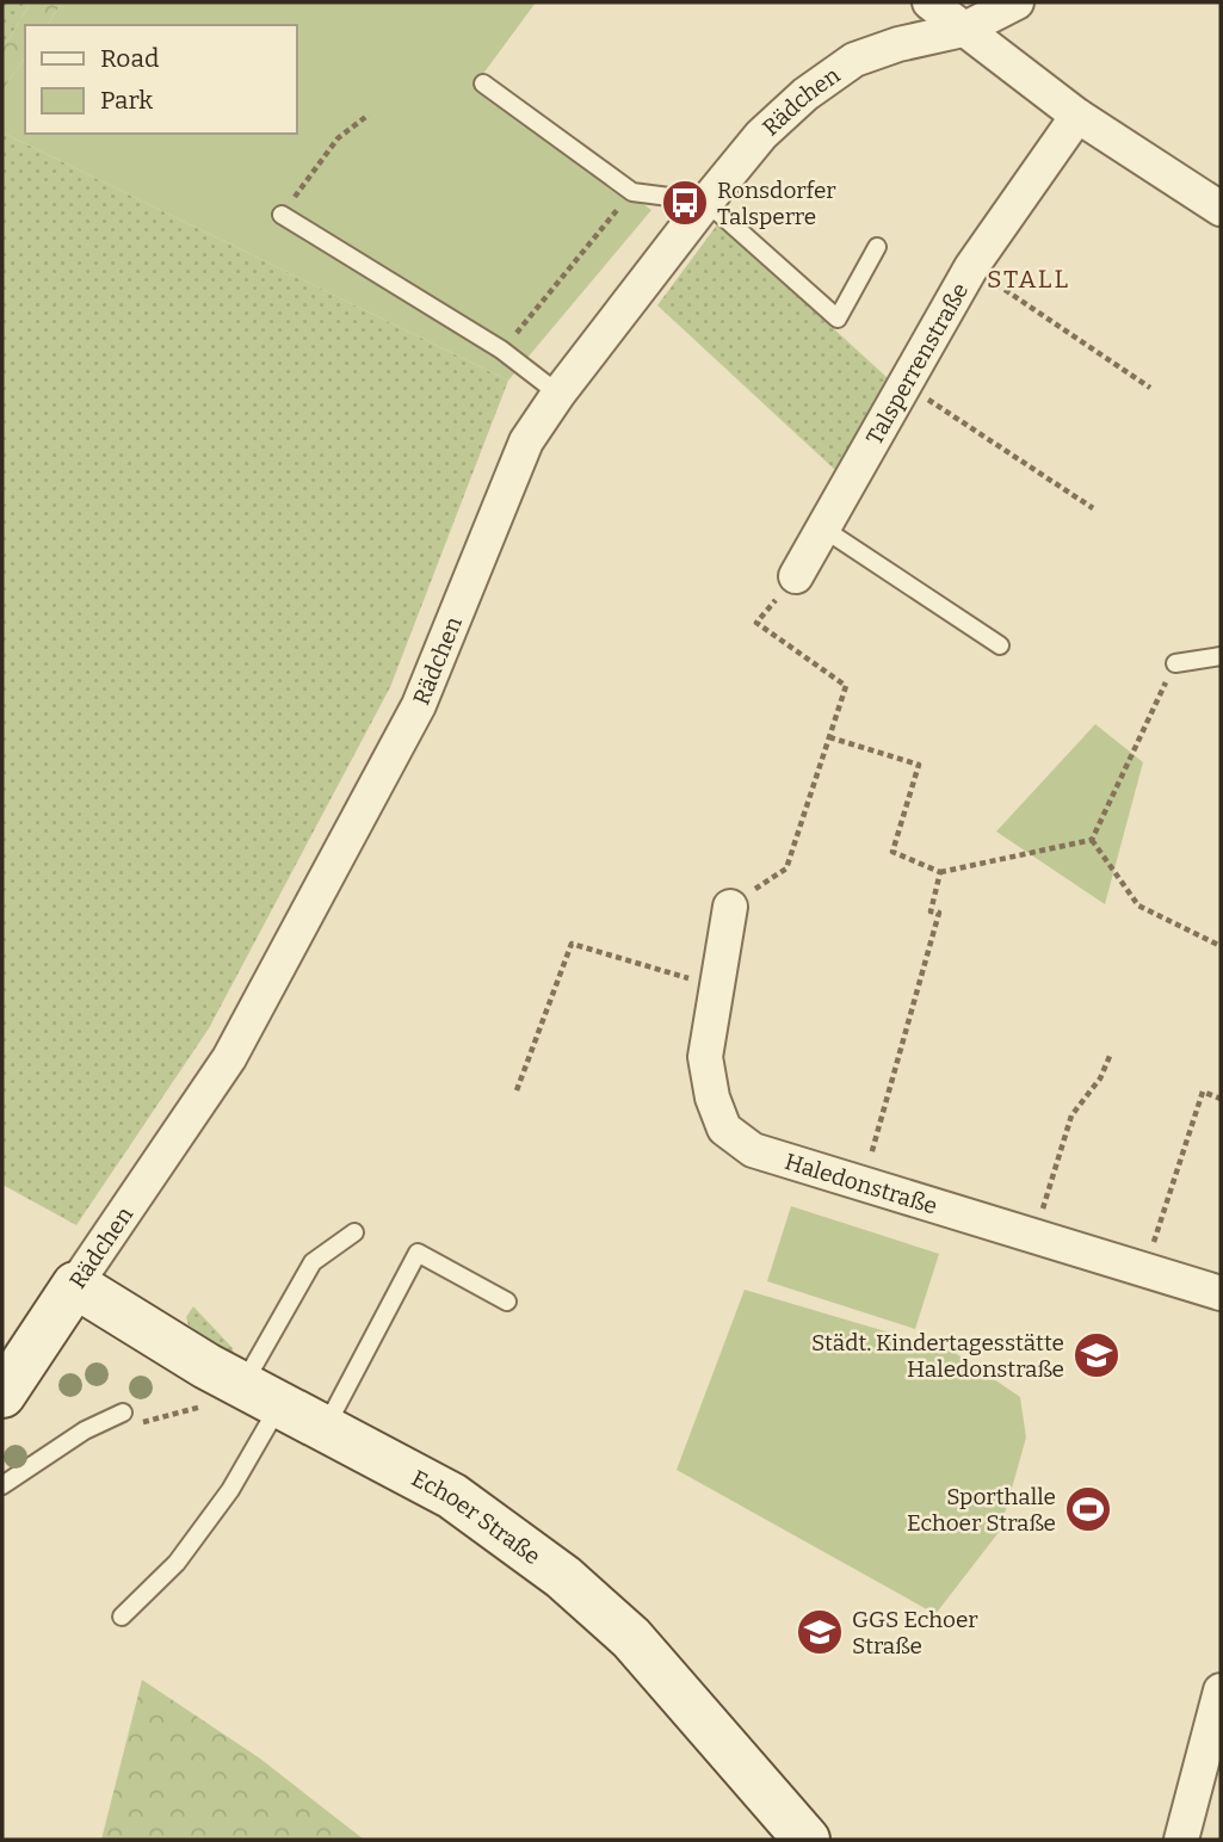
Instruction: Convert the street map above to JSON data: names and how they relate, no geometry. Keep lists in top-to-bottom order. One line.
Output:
{"streets":{"street":["Rädchen","Talsperrenstraße","Haledonstraße","Echoer Straße"]},"crossings":[["Rädchen","Echoer Straße"]],"districts":["STALL"],"places":{"bus stop":["Ronsdorfer Talsperre"],"school or university":["Städt. Kindertagesstätte Haledonstraße","GGS Echoer Straße"],"sports":["Sporthalle Echoer Straße"]},"legend":["Road","Park"]}
